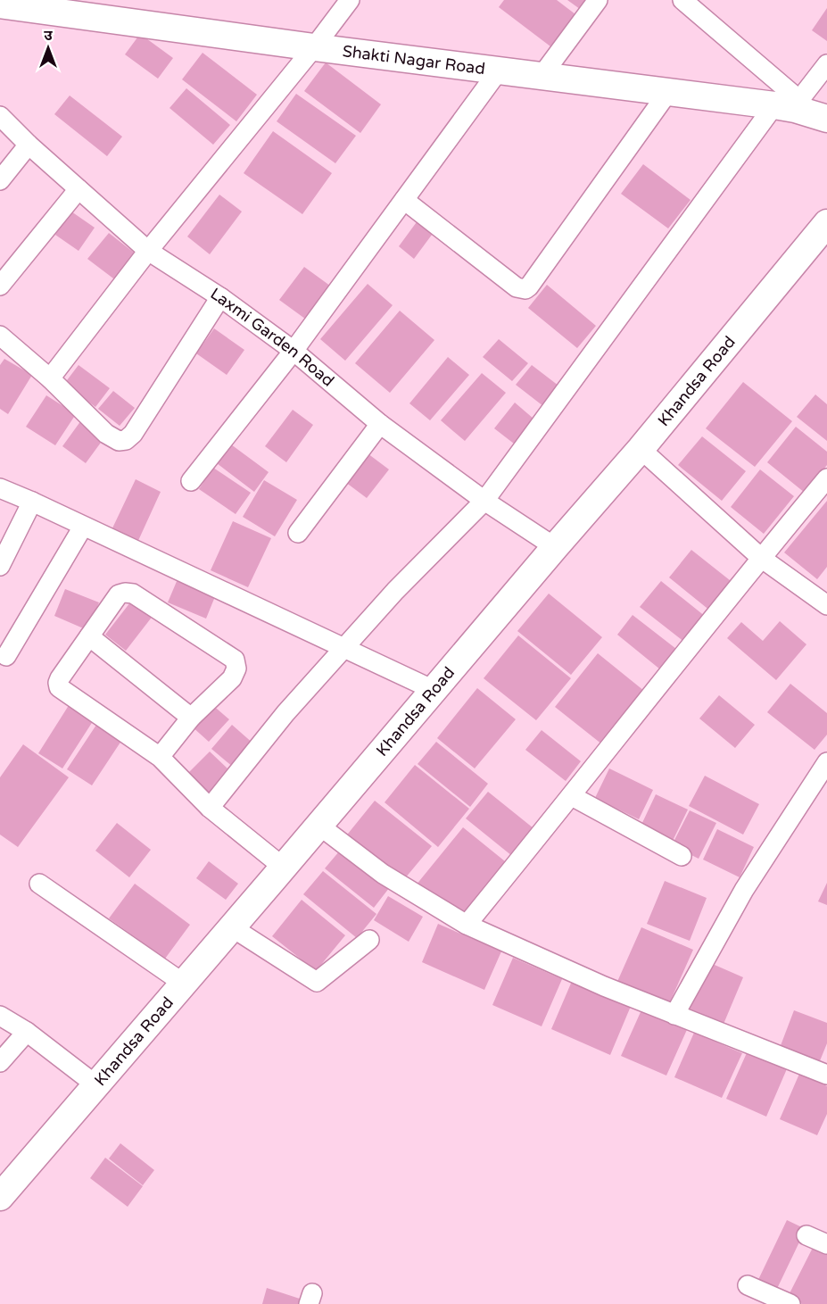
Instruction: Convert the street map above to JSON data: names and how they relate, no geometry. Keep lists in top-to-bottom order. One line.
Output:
{"streets":{"street":["Shakti Nagar Road","Laxmi Garden Road","Khandsa Road"]},"crossings":[["Laxmi Garden Road","Khandsa Road"]],"north":"top"}
